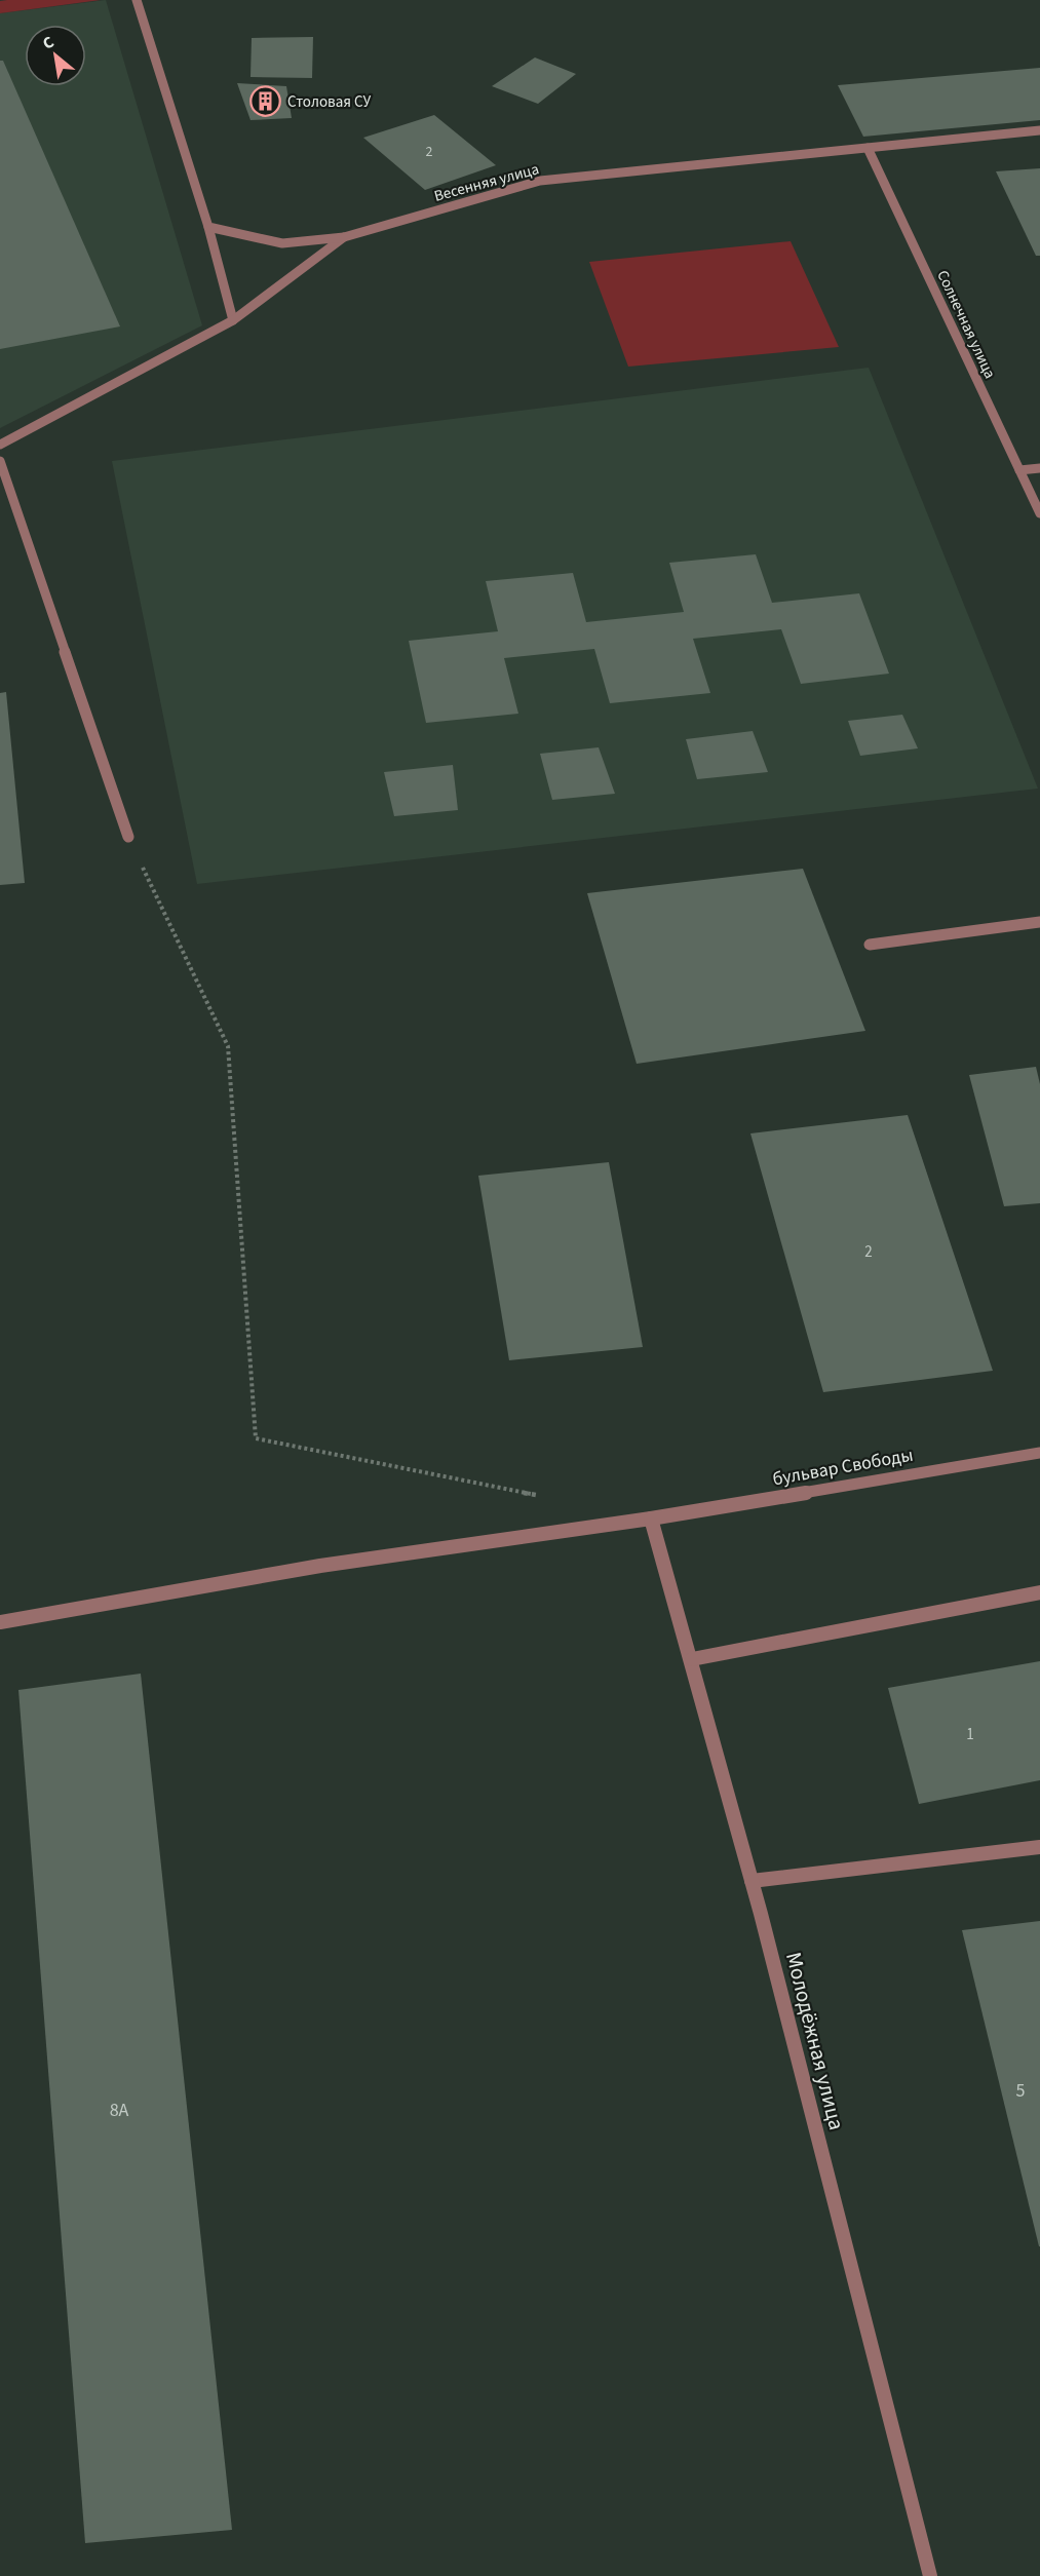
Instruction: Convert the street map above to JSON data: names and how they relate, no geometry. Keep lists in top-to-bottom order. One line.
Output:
{"streets":{"street":["Весенняя улица","Солнечная улица","бульвар Свободы","Молодёжная улица"]},"crossings":[["Весенняя улица","Солнечная улица"],["бульвар Свободы","Молодёжная улица"]],"places":{"building":["Столовая СУ"]},"house_numbers":["2","2","1","5","8А"],"north":"top left"}
